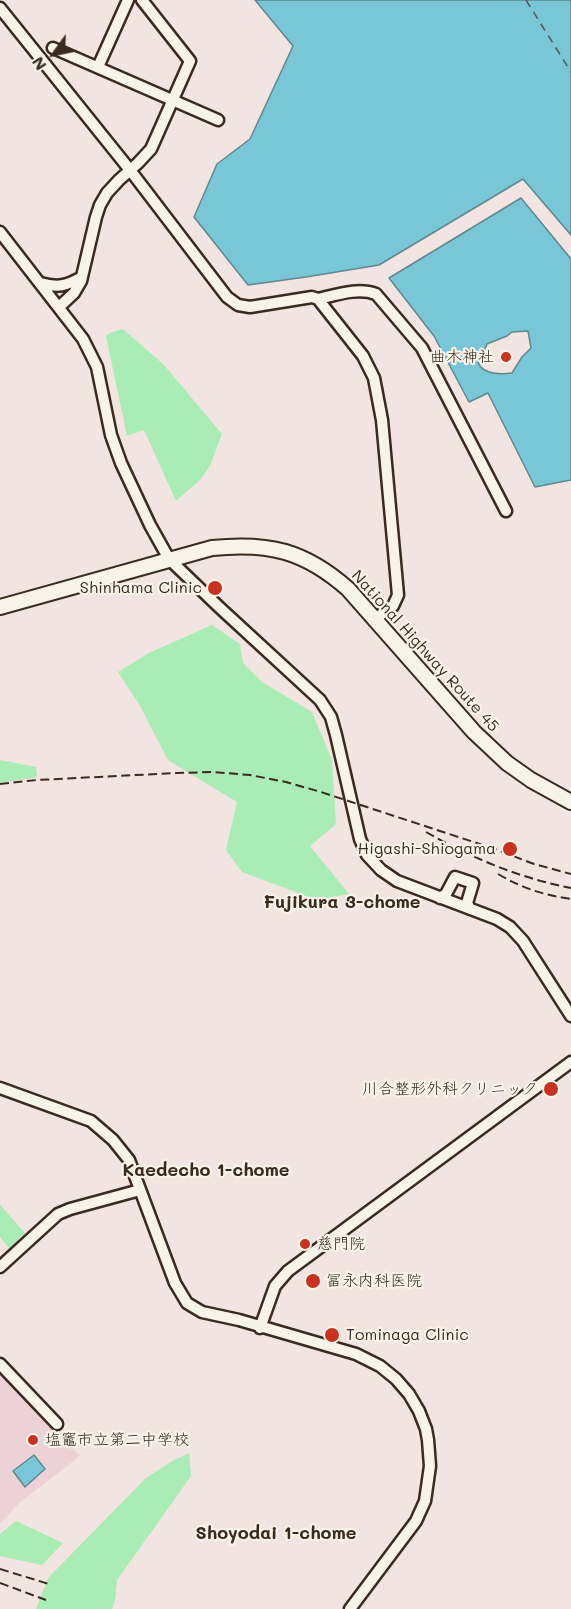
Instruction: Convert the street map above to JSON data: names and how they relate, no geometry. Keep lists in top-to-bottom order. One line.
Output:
{"streets":{"highway":["National Highway Route 45"]},"districts":["Fujikura 3-chome","Kaedecho 1-chome","Shoyodai 1-chome"],"places":["曲木神社","Shinhama Clinic","Higashi-Shiogama","川合整形外科クリニック","慈門院","冨永内科医院","Tominaga Clinic","塩竈市立第二中学校"],"north":"bottom left"}
